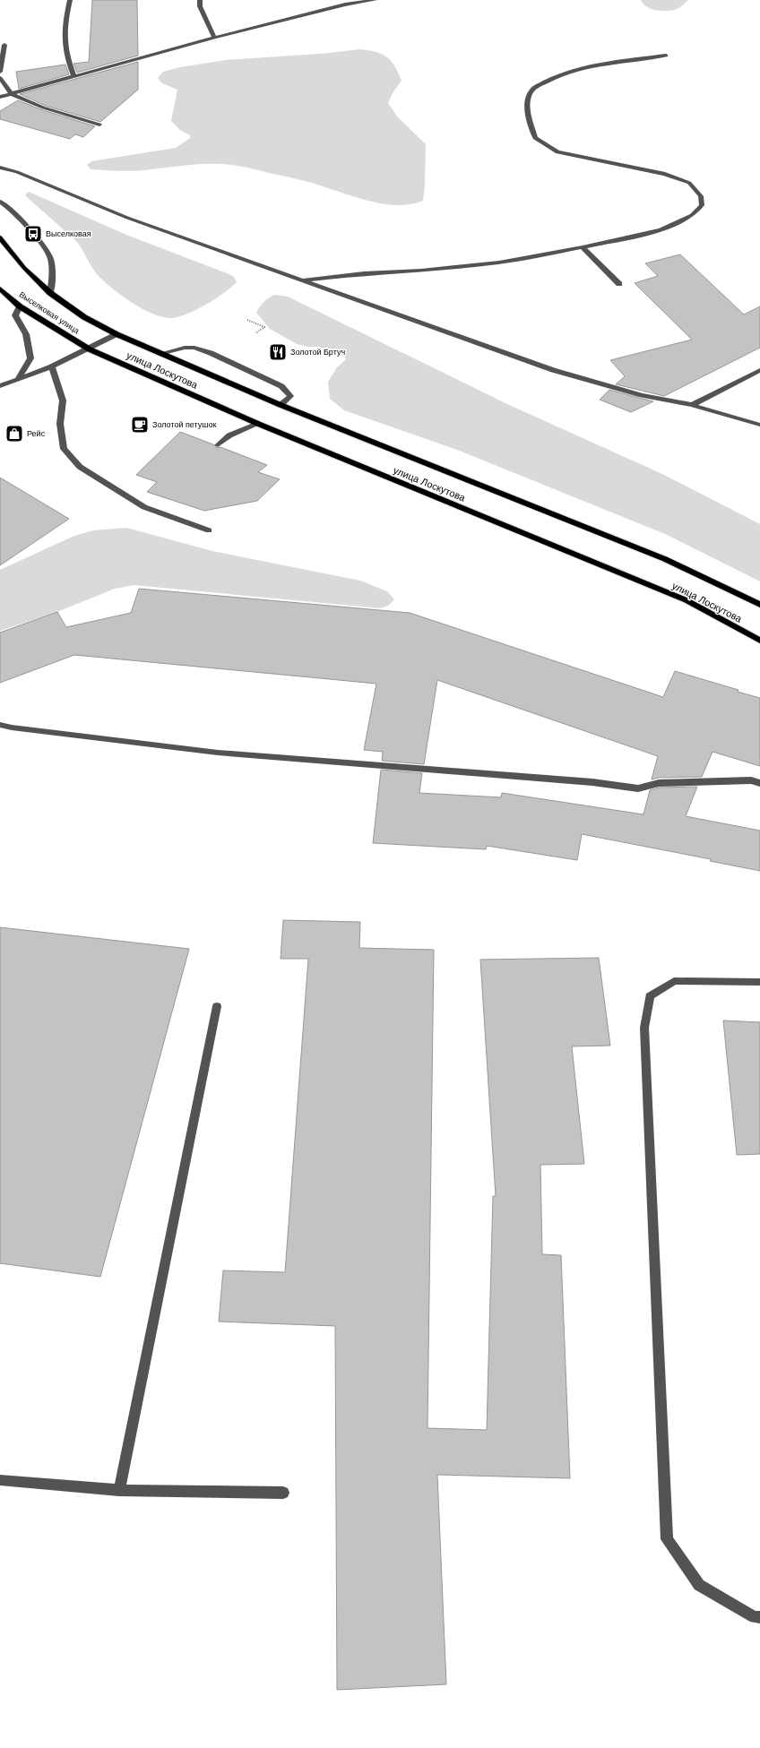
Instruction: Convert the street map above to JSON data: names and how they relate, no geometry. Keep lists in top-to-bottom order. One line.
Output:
{"streets":{"main road":["Выселковая улица","улица Лоскутова"]},"crossings":[["Выселковая улица","улица Лоскутова"]],"places":{"bus stop":["Выселковая"],"restaurant":["Золотой Бртуч"],"cafe":["Золотой петушок"],"shop":["Рейс"]}}
